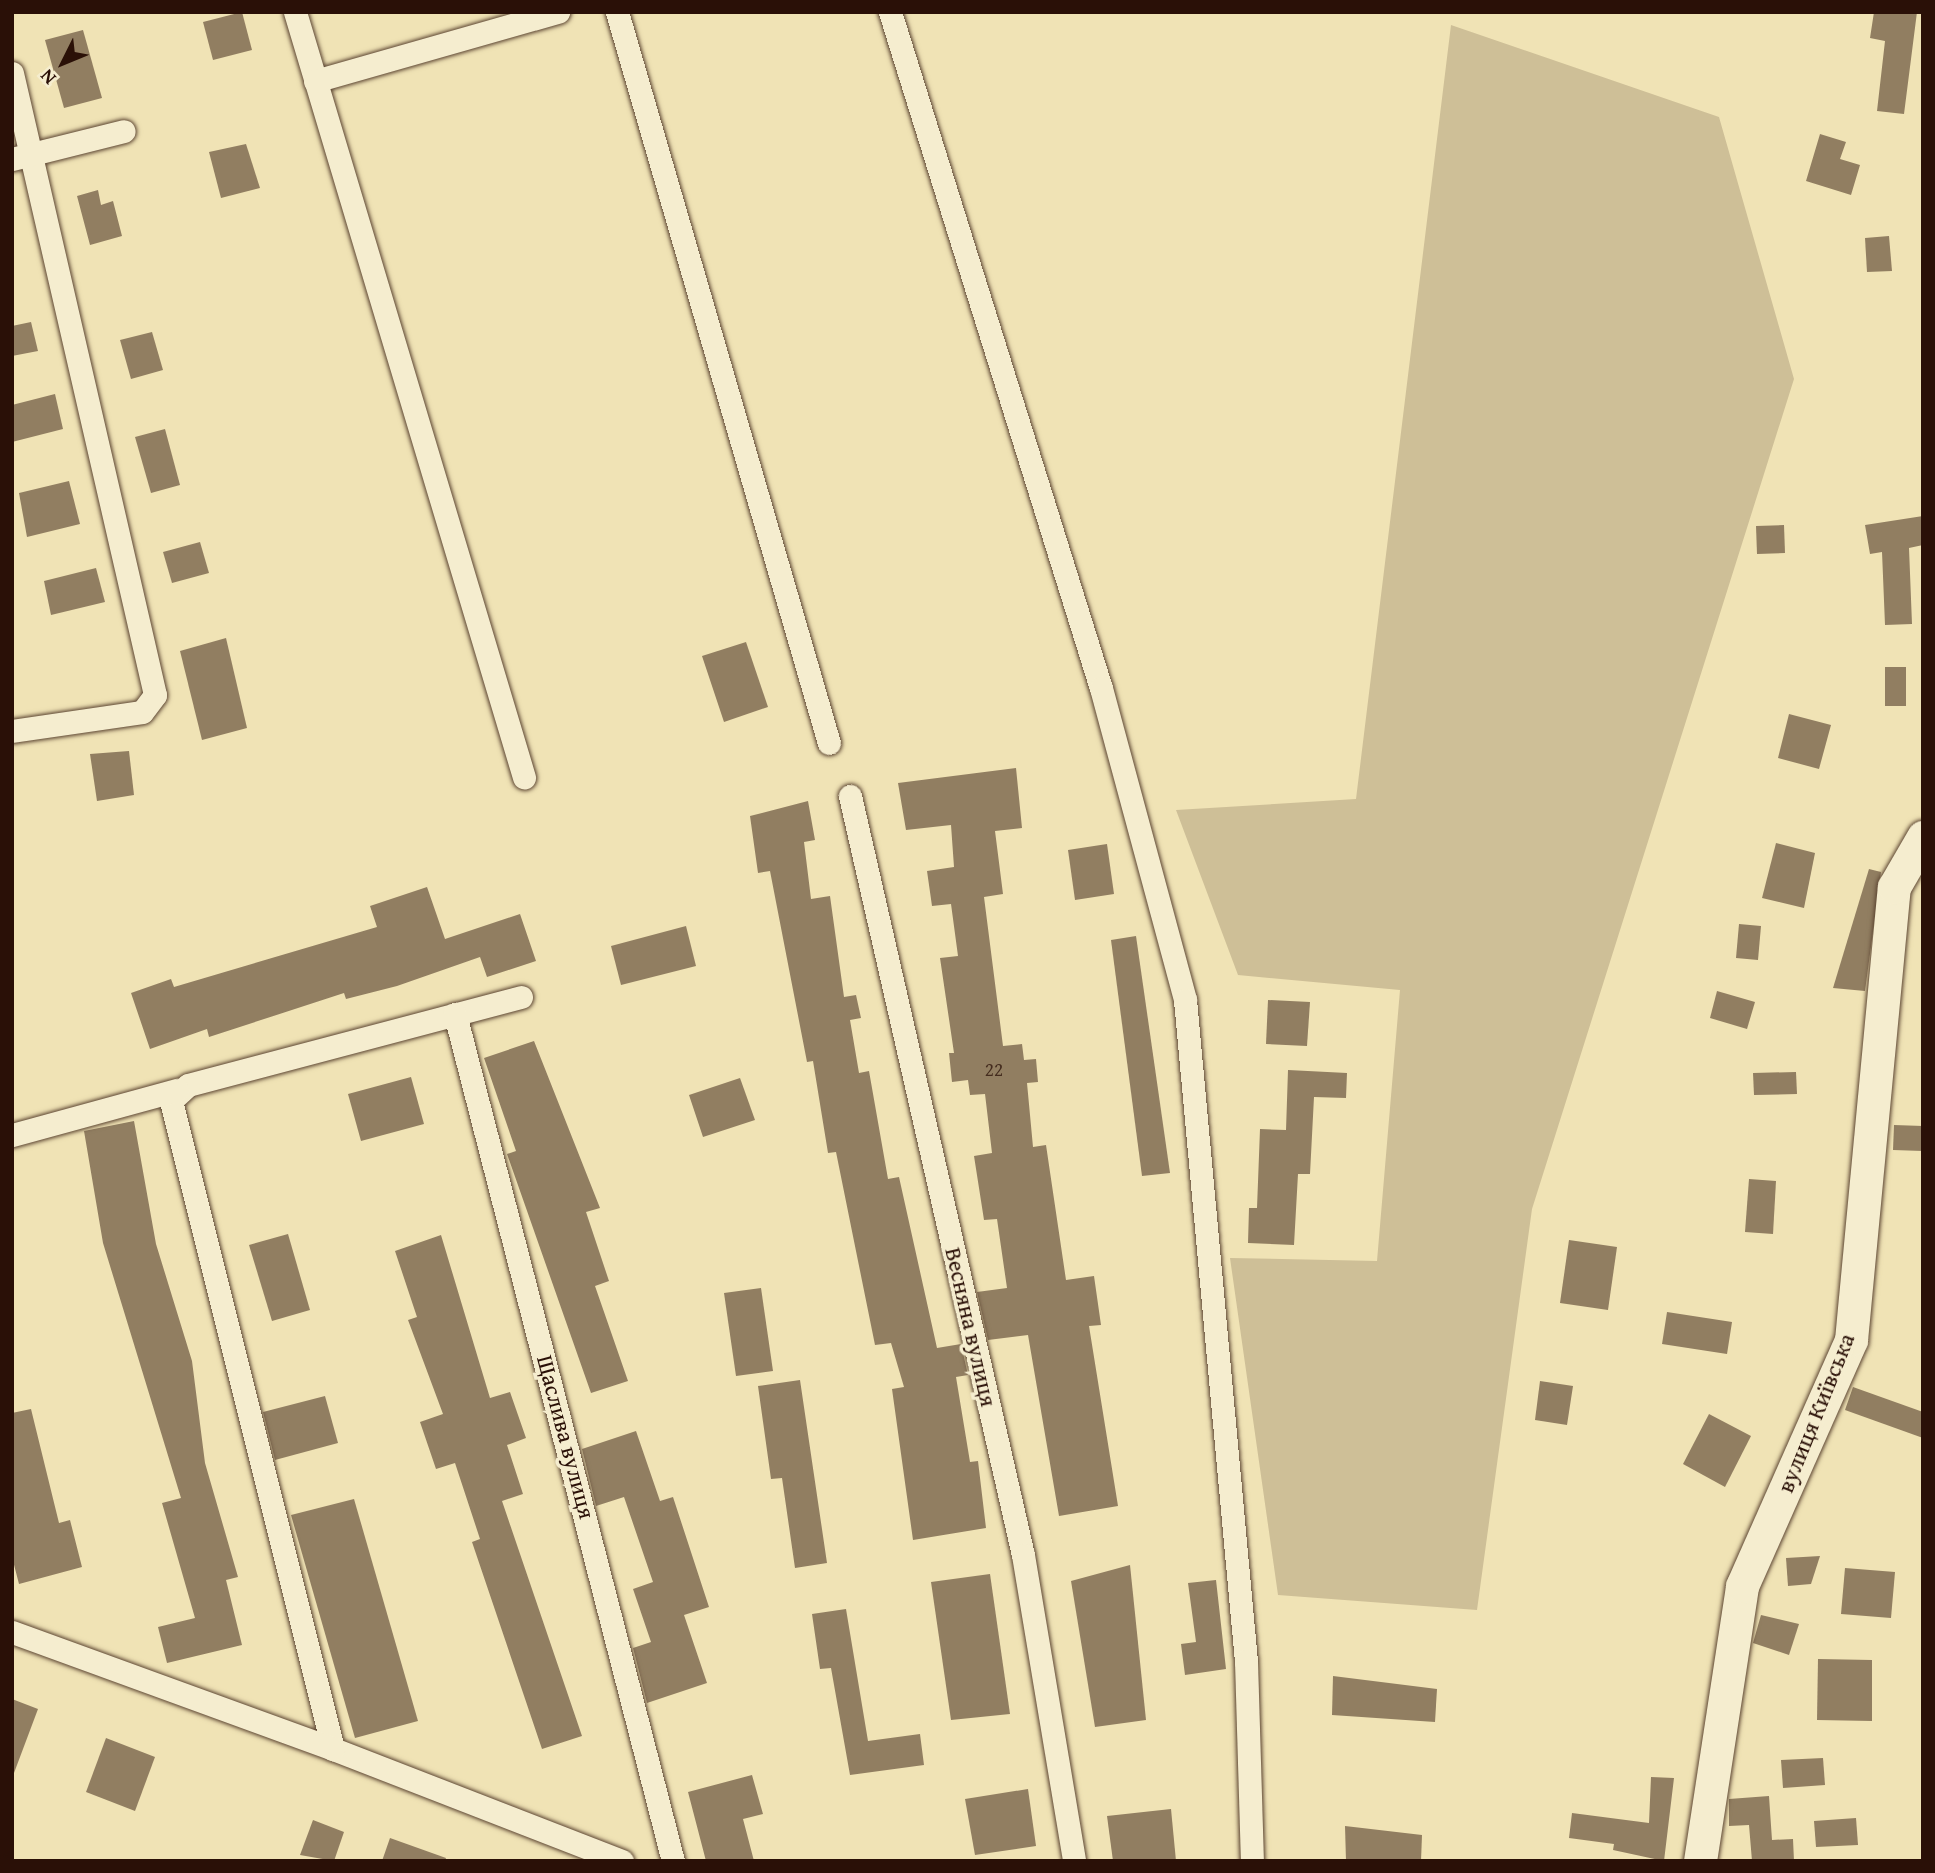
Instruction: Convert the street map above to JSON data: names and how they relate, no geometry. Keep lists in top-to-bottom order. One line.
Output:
{"streets":{"street":["Весняна вулиця","вулиця Київська","Щаслива вулиця"]},"house_numbers":["22"],"north":"bottom left"}
